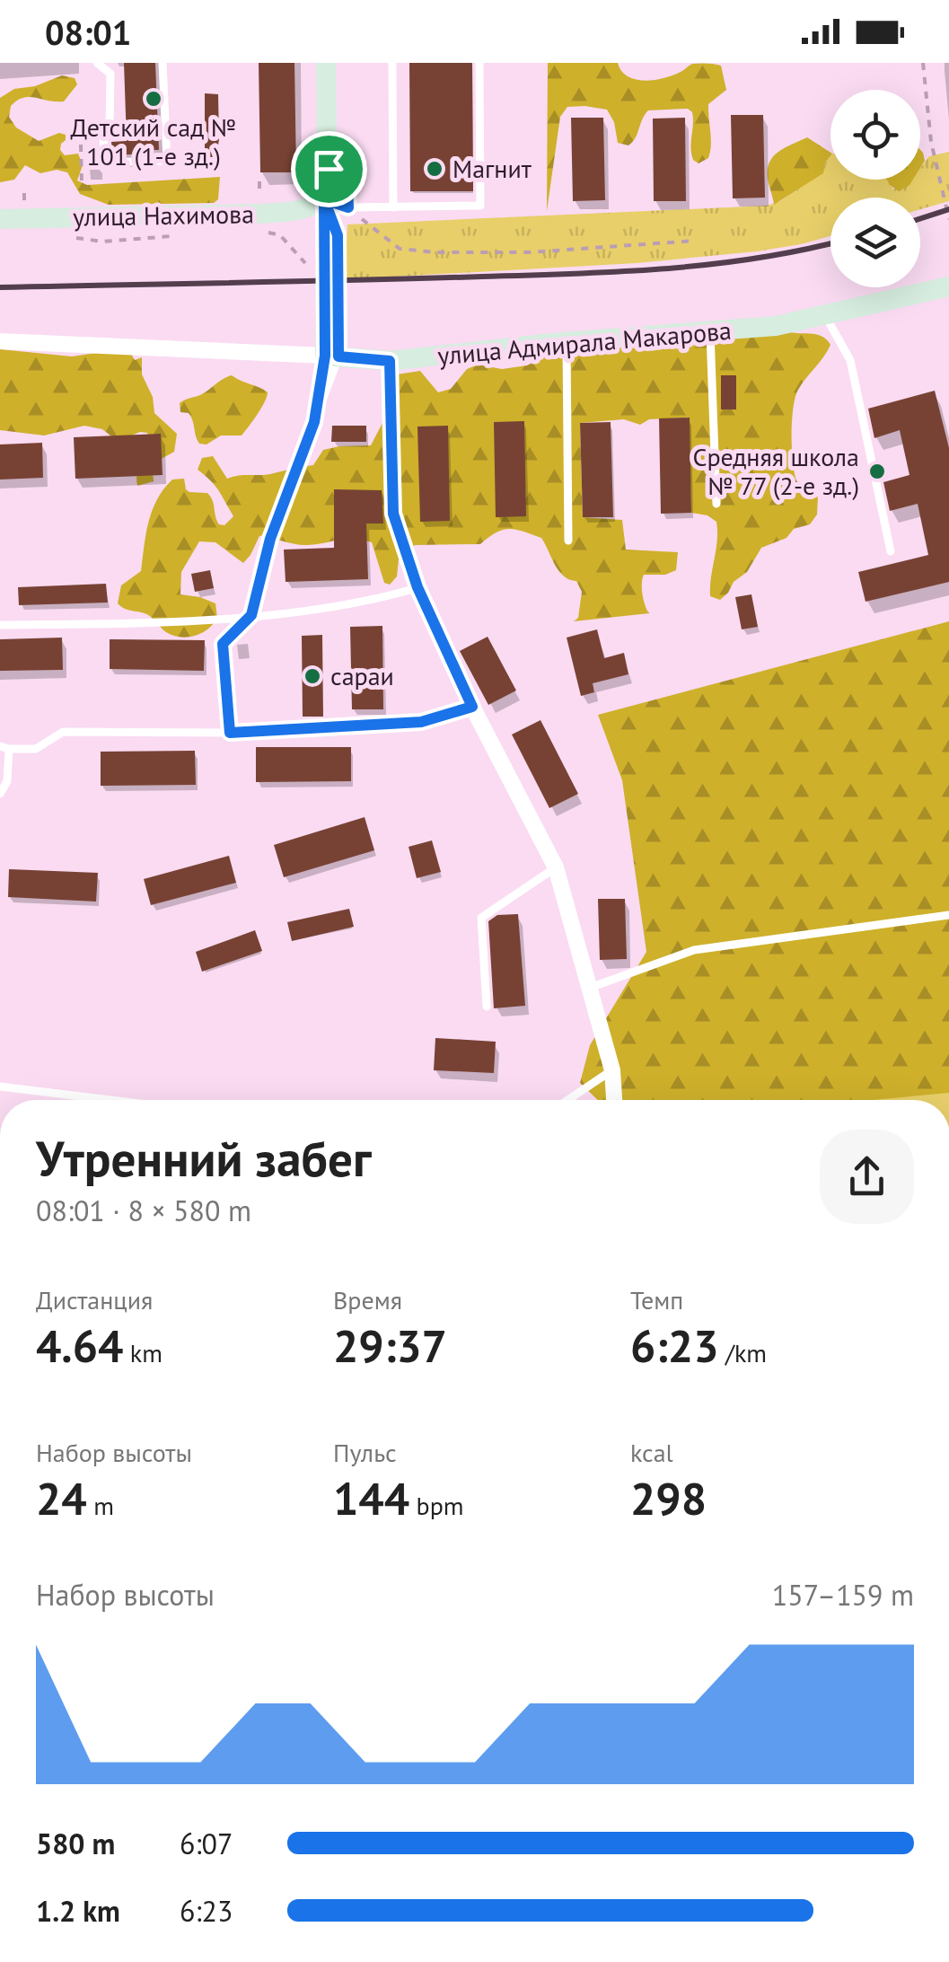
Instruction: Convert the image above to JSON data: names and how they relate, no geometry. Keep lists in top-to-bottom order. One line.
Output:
{"streets":{"street":["улица Нахимова","улица Адмирала Макарова"]},"places":["Детский сад № 101 (1-е зд.)","Магнит","Средняя школа № 77 (2-е зд.)","сараи"],"page":{"status":"08:01","heading":["Утренний забег","08:01 · 8 × 580 m"],"stats":[["Дистанция","4.64 km"],["Время","29:37"],["Темп","6:23 /km"],["Набор высоты","24 m"],["Пульс","144 bpm"],["kcal","298"]],"chart":["Набор высоты","157–159 m"],"list":[{"name":"580 m","note":"6:07"},{"name":"1.2 km","note":"6:23"}]}}
